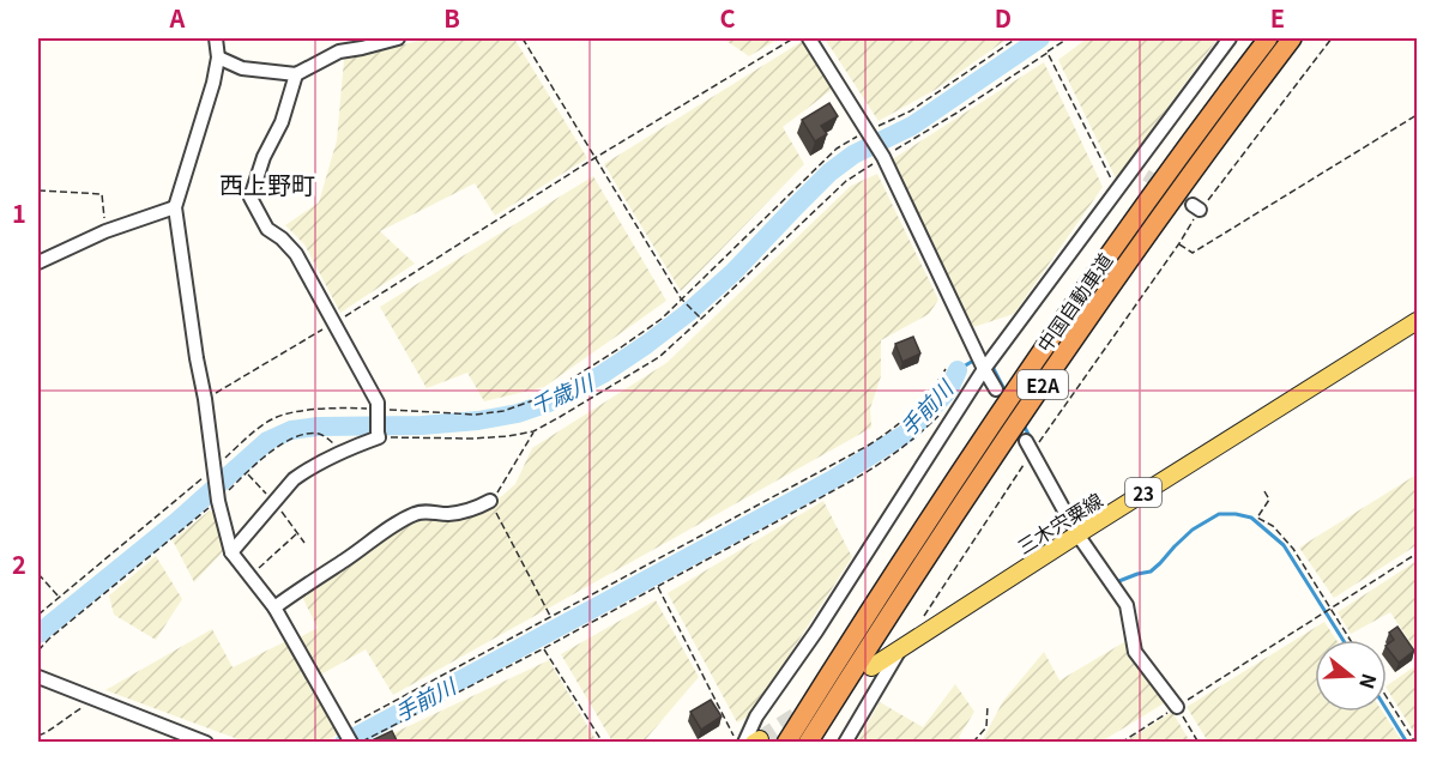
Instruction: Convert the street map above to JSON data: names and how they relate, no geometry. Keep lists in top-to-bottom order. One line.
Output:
{"streets":{"highway":["中国自動車道","E2A"],"main road":["23","三木宍粟線"]},"districts":["西上野町"],"water":["千歳川","手前川"],"north":"right","grid":{"columns":["A","B","C","D","E"],"rows":["1","2"]}}
